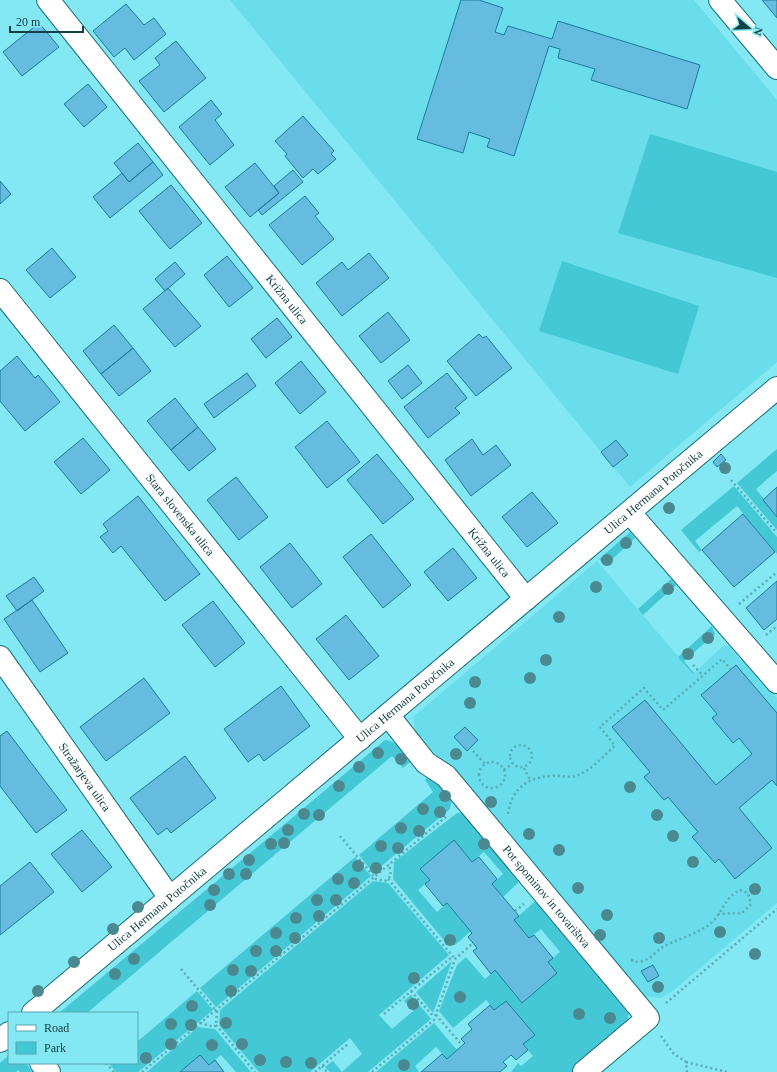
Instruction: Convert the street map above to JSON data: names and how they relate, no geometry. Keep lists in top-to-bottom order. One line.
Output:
{"streets":{"street":["Križna ulica","Ulica Hermana Potočnika","Stara slovenska ulica","Stražarjeva ulica","Pot spominov in tovarištva"]},"crossings":[["Križna ulica","Ulica Hermana Potočnika"],["Ulica Hermana Potočnika","Stara slovenska ulica"],["Ulica Hermana Potočnika","Stražarjeva ulica"],["Ulica Hermana Potočnika","Pot spominov in tovarištva"]],"legend":["Road","Park"],"scale_bar":"20 m","north":"right"}
